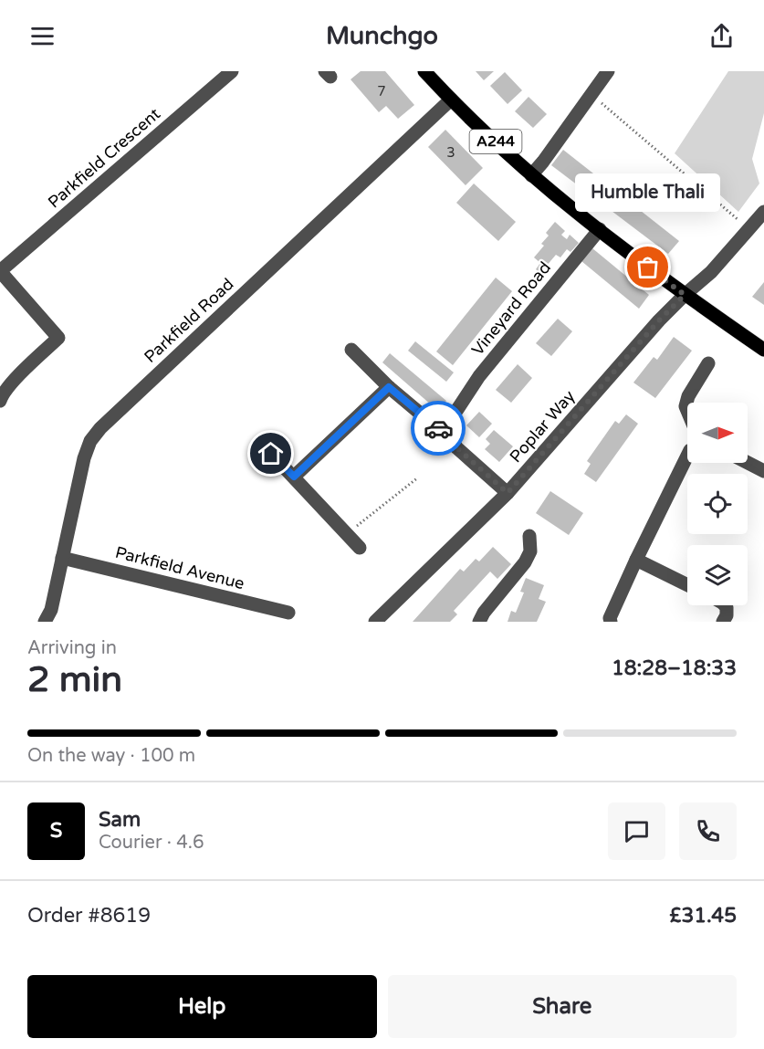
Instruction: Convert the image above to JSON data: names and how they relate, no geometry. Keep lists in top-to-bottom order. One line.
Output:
{"streets":{"main road":["A244"],"street":["Parkfield Crescent","Vineyard Road","Parkfield Road","Poplar Way","Parkfield Avenue"]},"crossings":[["A244","Vineyard Road"],["A244","Parkfield Road"],["A244","Poplar Way"],["Parkfield Road","Parkfield Avenue"]],"places":["Humble Thali"],"house_numbers":["7","3"],"north":"right","page":{"header":"Munchgo","bubble":"Humble Thali","heading":["2 min","Arriving in","18:28–18:33"],"panel":["Sam","Courier · 4.6","Order #8619","£31.45"],"bar":"On the way · 100 m","round":"S","buttons":["Help","Share"]}}
